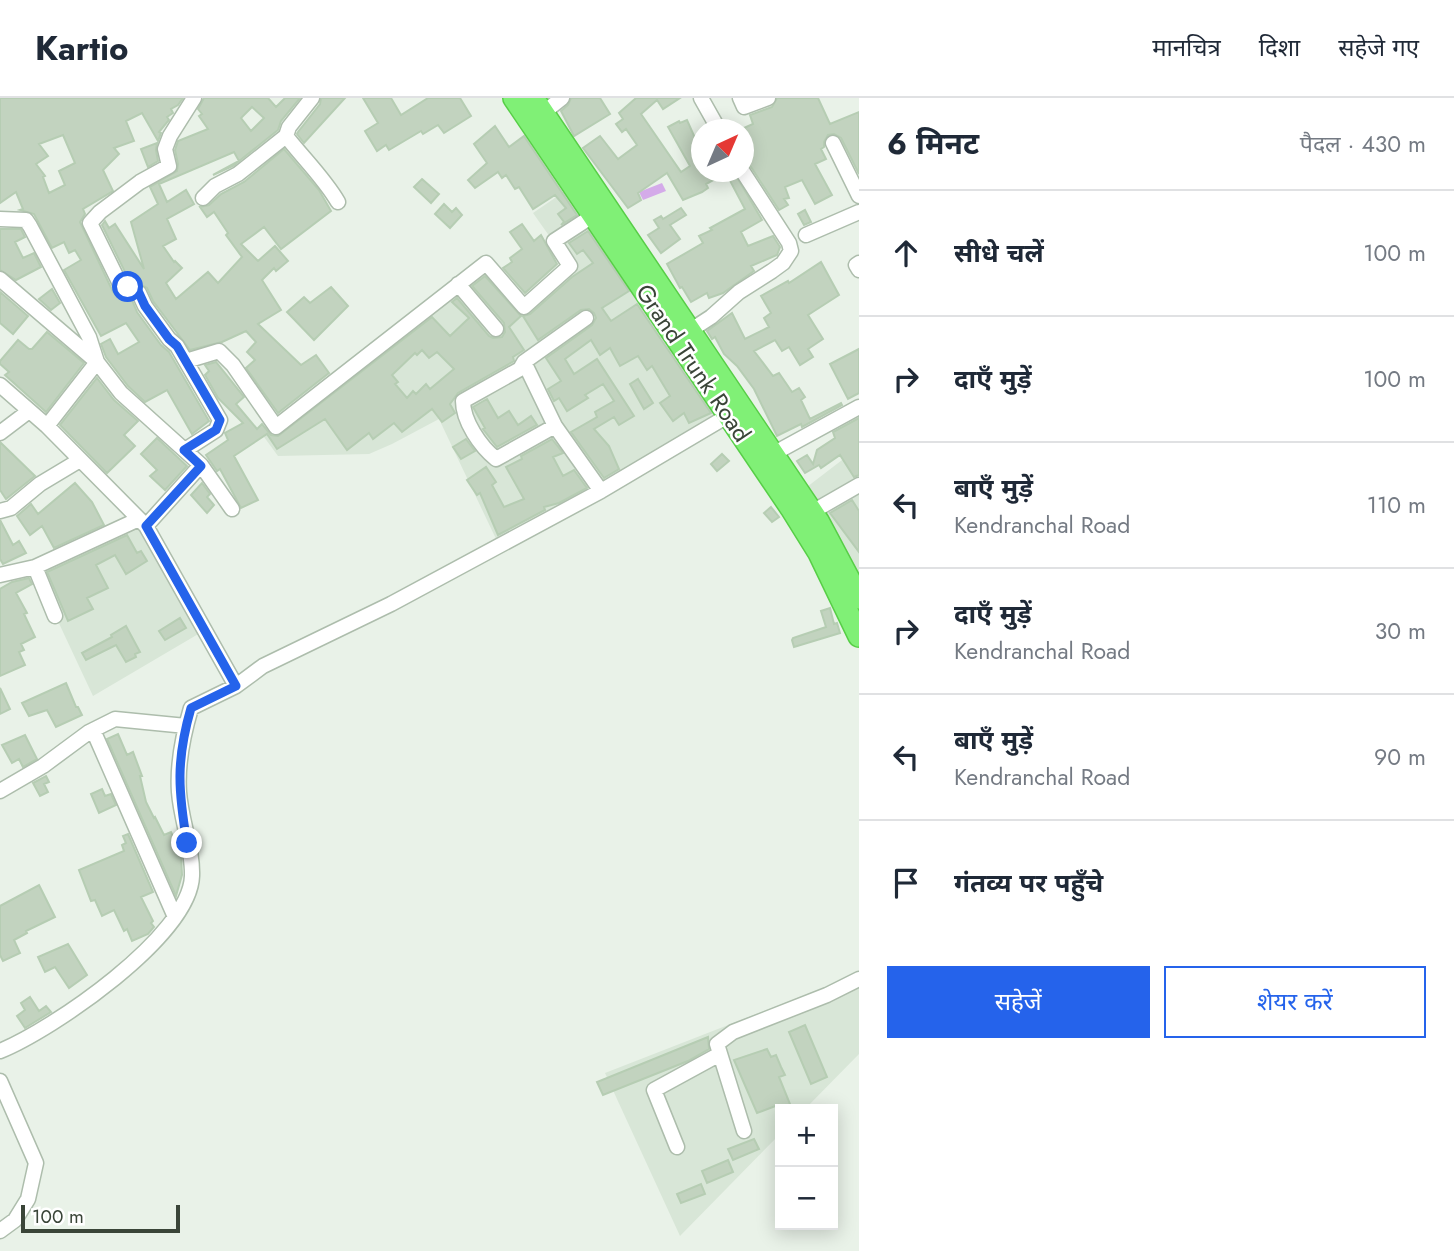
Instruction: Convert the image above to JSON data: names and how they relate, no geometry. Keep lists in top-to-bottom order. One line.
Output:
{"streets":{"highway":["Grand Trunk Road"]},"scale_bar":"100 m","north":"top right","page":{"header":"Kartio","nav":["मानचित्र","दिशा","सहेजे गए"],"heading":["6 मिनट","पैदल · 430 m"],"list":[["सीधे चलें","100 m"],["दाएँ मुड़ें","100 m"],["बाएँ मुड़ें","Kendranchal Road","110 m"],["दाएँ मुड़ें","Kendranchal Road","30 m"],["बाएँ मुड़ें","Kendranchal Road","90 m"],"गंतव्य पर पहुँचे"],"buttons":["सहेजें","शेयर करें"],"map_buttons":["+","−"],"scale":"100 m"}}
